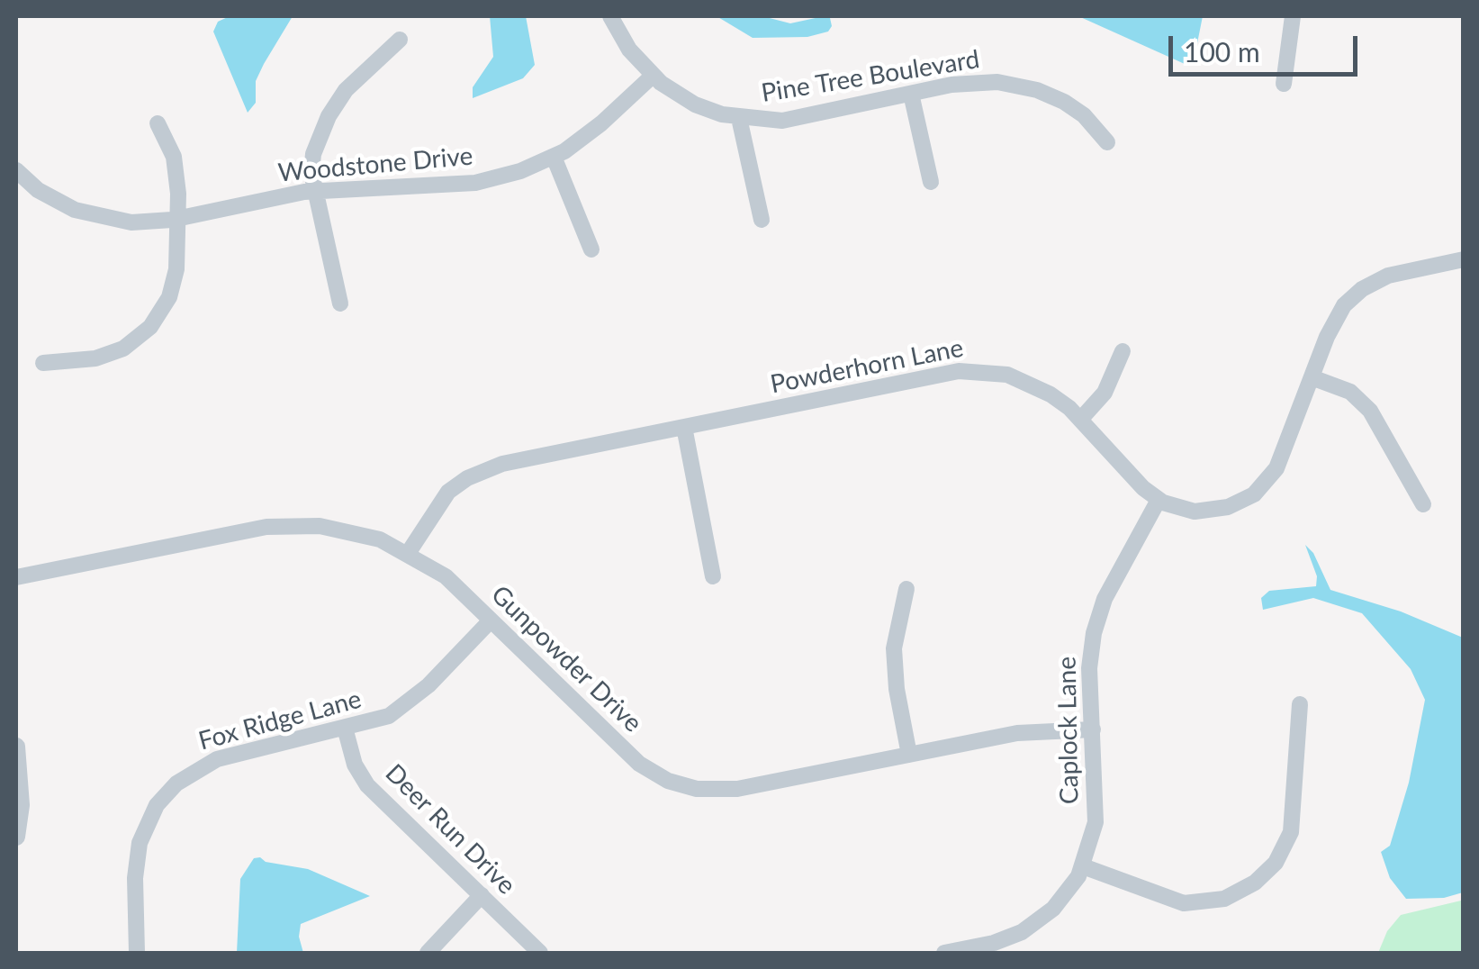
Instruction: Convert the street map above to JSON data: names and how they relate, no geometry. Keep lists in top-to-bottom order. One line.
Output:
{"streets":{"street":["Pine Tree Boulevard","Woodstone Drive","Powderhorn Lane","Gunpowder Drive","Fox Ridge Lane","Caplock Lane","Deer Run Drive"]},"crossings":[["Pine Tree Boulevard","Woodstone Drive"],["Powderhorn Lane","Gunpowder Drive"],["Powderhorn Lane","Caplock Lane"],["Gunpowder Drive","Fox Ridge Lane"],["Gunpowder Drive","Caplock Lane"],["Fox Ridge Lane","Deer Run Drive"]],"scale_bar":"100 m"}
